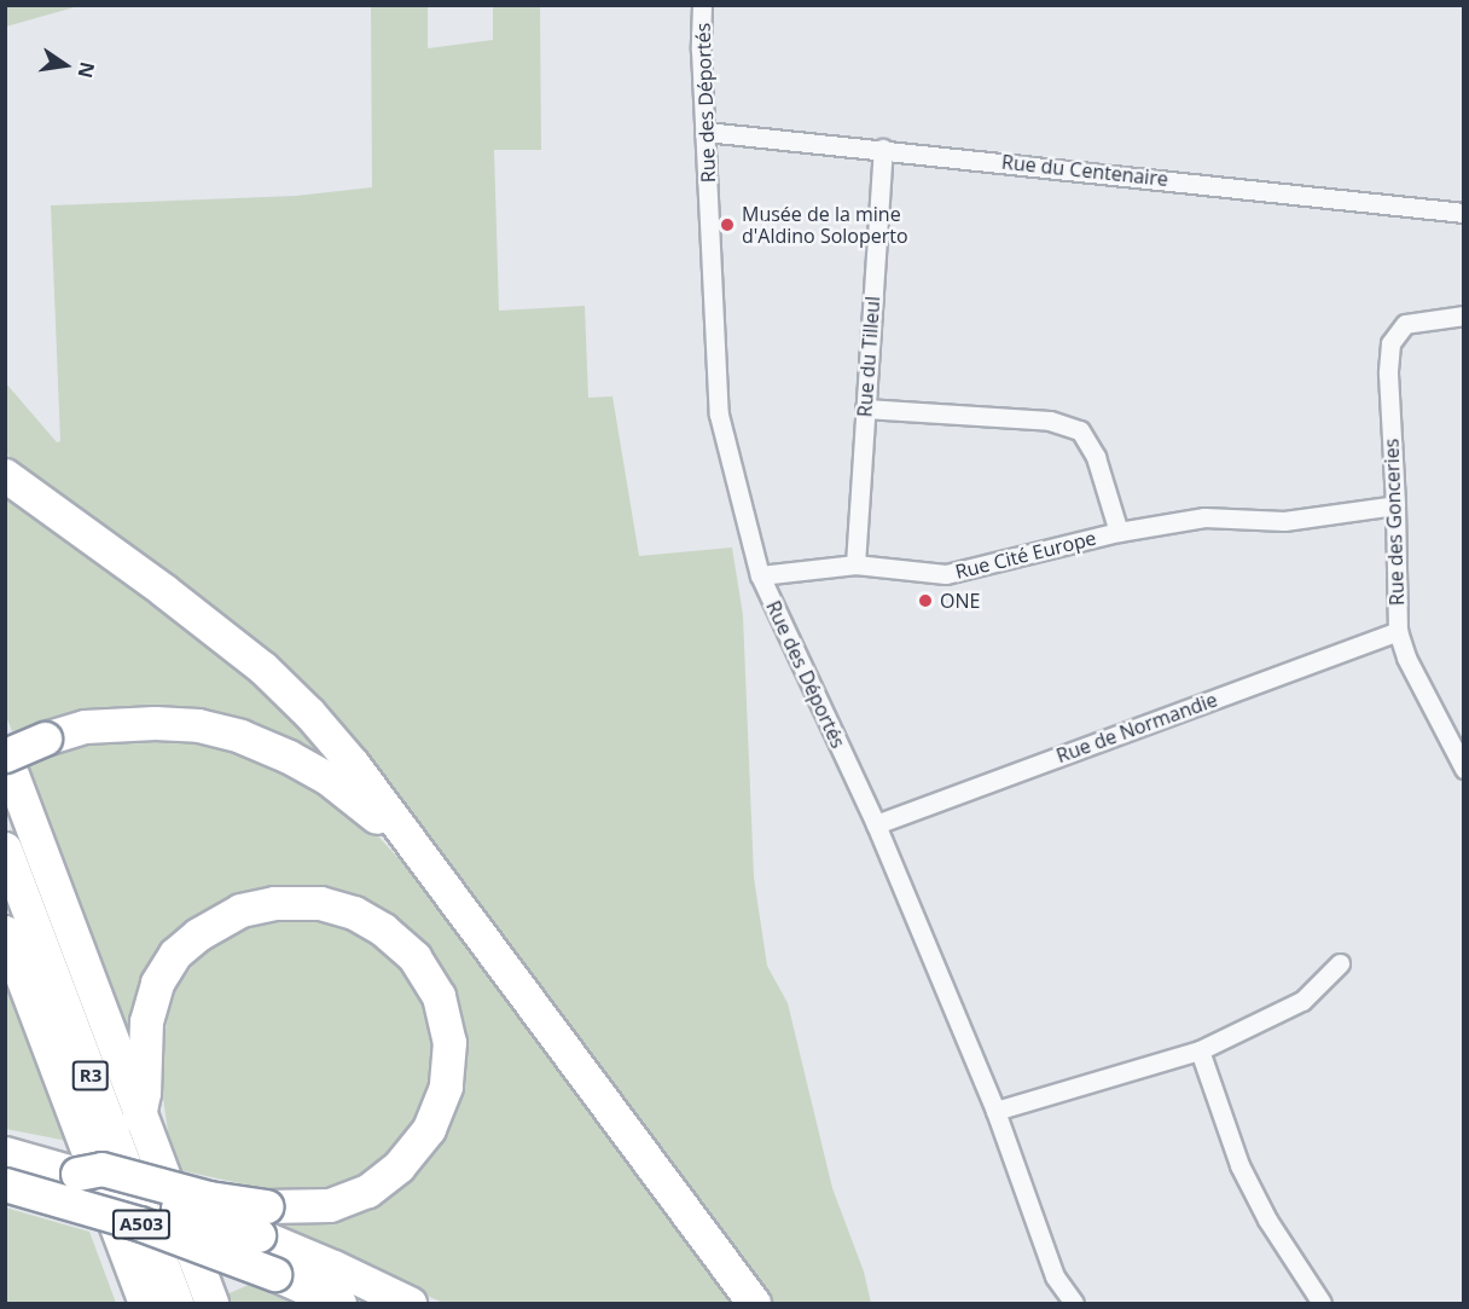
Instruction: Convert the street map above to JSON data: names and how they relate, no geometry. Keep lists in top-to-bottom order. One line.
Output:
{"streets":{"highway":["R3","A503"],"street":["Rue des Déportés","Rue du Centenaire","Rue du Tilleul","Rue des Gonceries","Rue Cité Europe","Rue de Normandie"]},"crossings":[["Rue des Déportés","Rue du Centenaire"],["Rue des Déportés","Rue Cité Europe"],["Rue des Déportés","Rue de Normandie"],["Rue du Centenaire","Rue du Tilleul"],["Rue du Tilleul","Rue Cité Europe"],["Rue des Gonceries","Rue Cité Europe"],["Rue des Gonceries","Rue de Normandie"]],"places":["Musée de la mine d'Aldino Soloperto","ONE"],"north":"right"}
